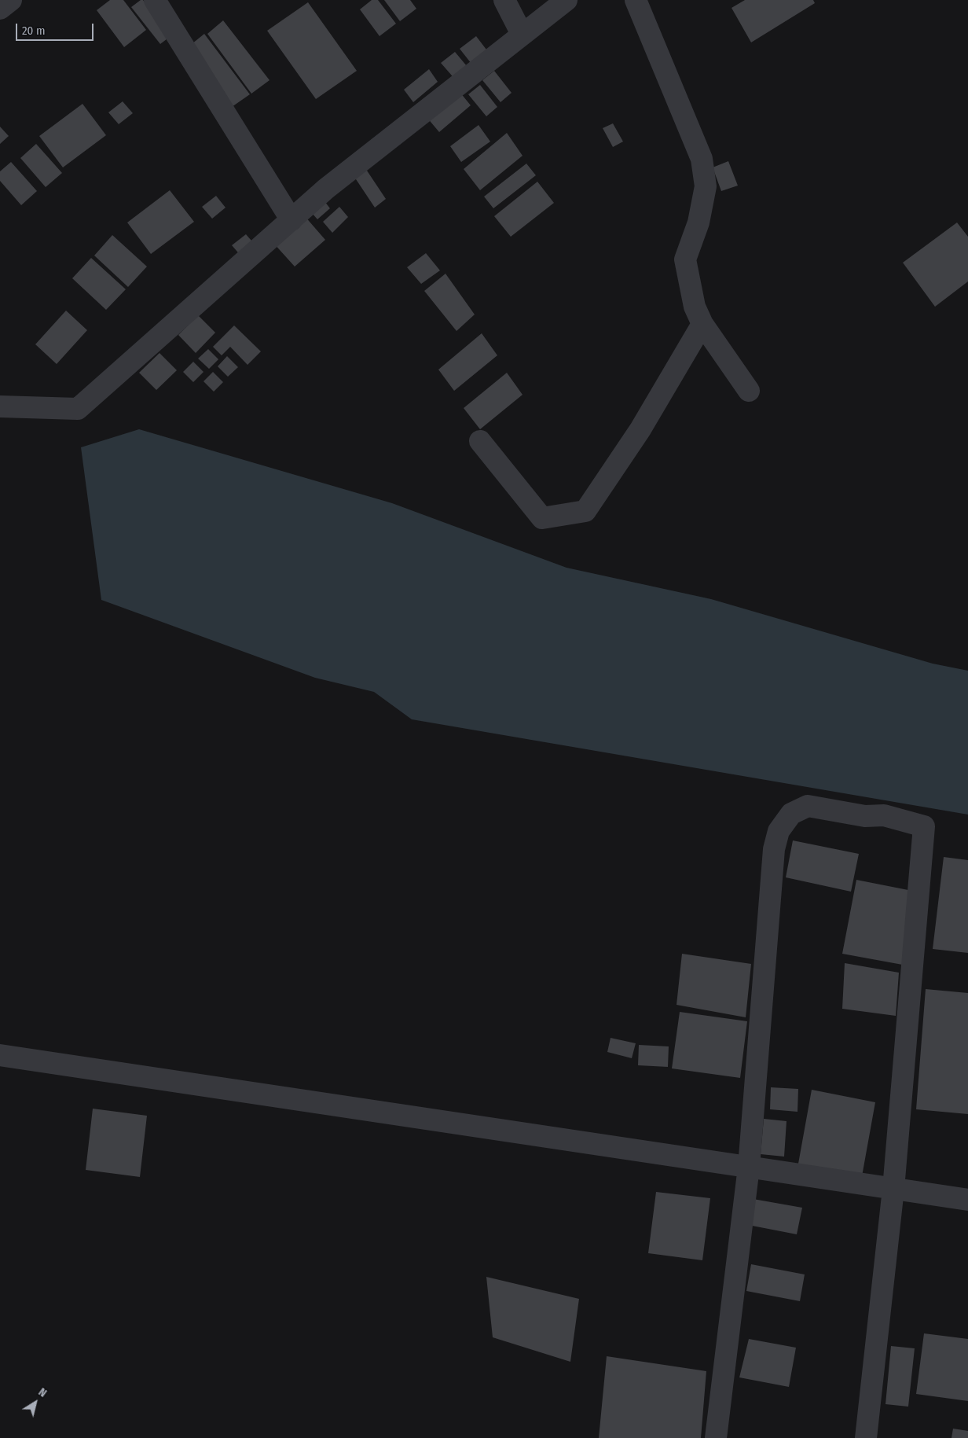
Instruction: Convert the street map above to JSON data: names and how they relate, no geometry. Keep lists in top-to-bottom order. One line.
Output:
{"scale_bar":"20 m","north":"top right"}
